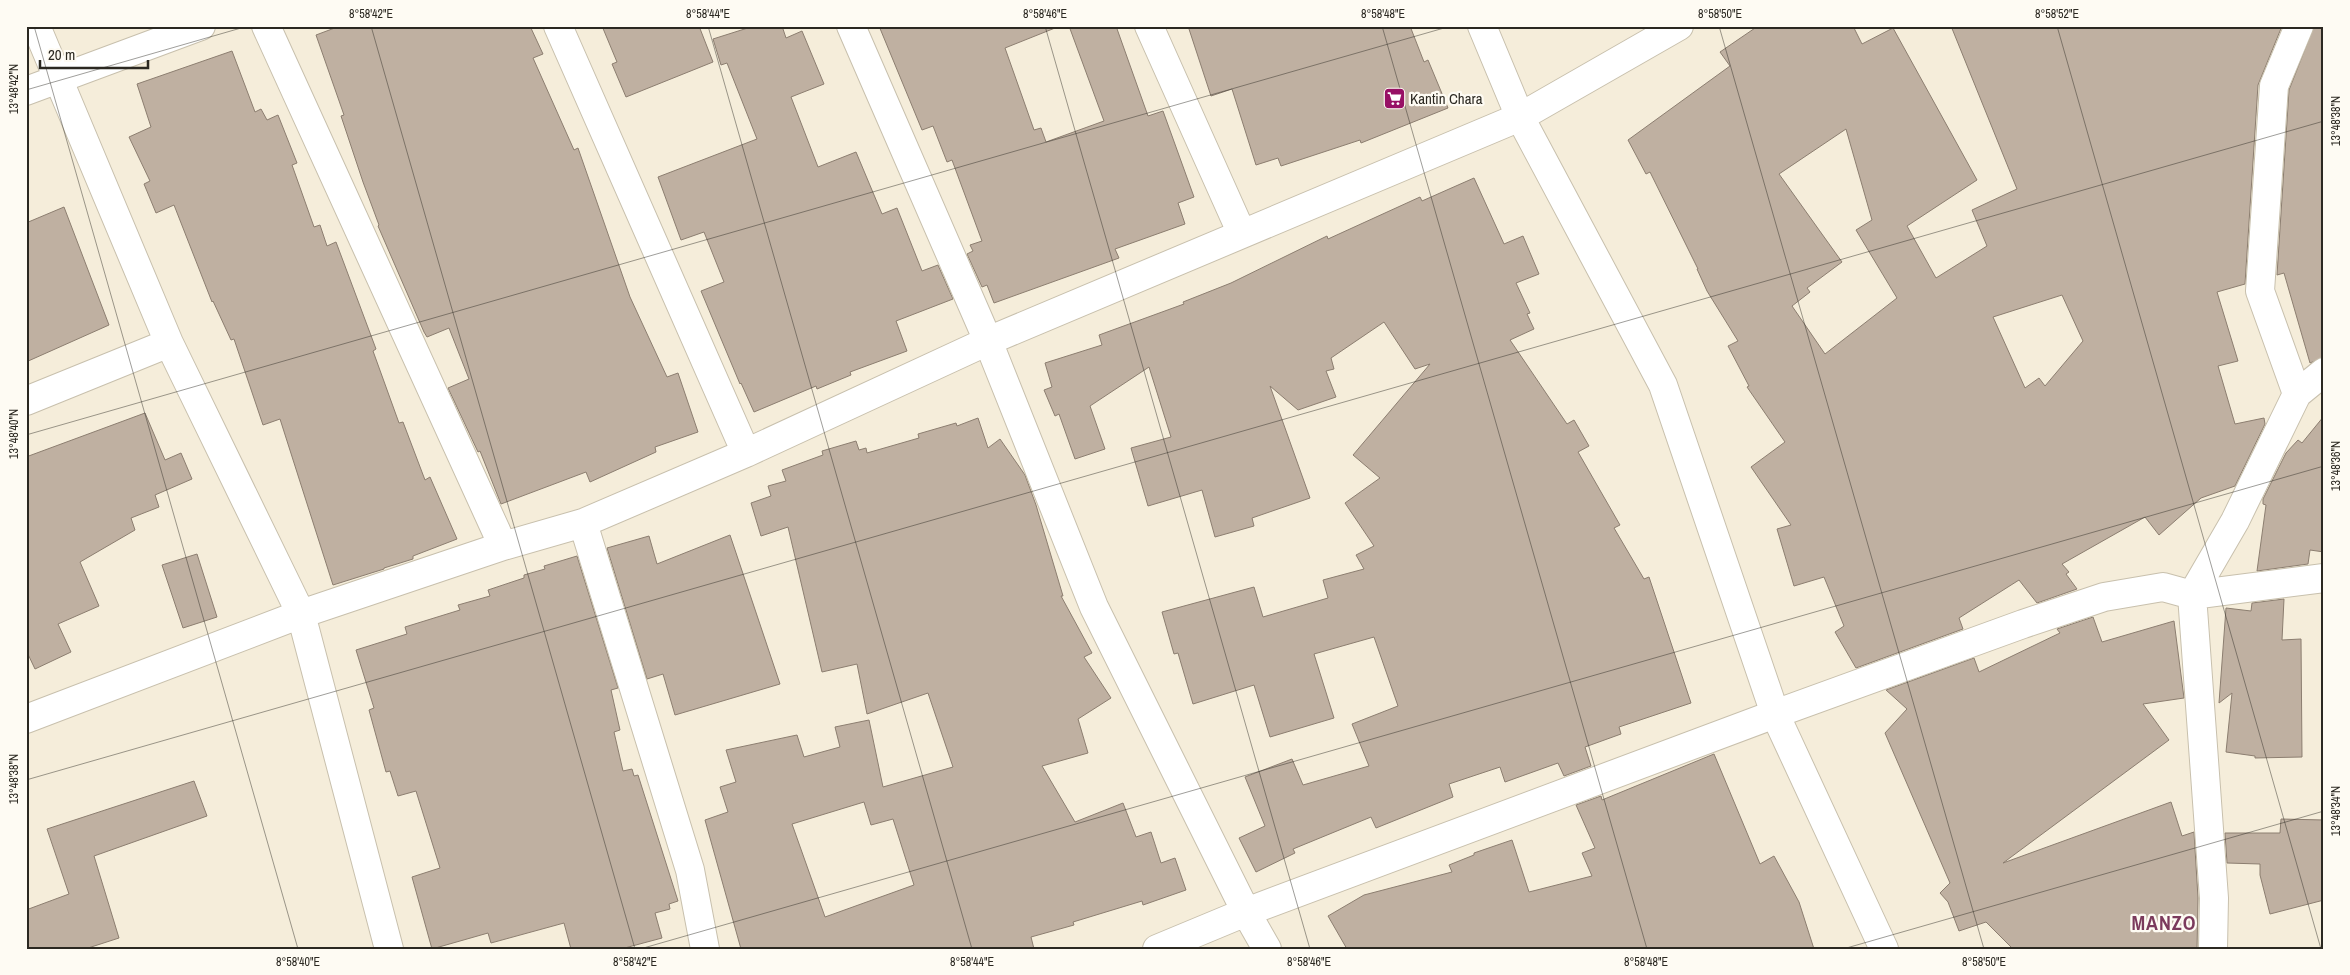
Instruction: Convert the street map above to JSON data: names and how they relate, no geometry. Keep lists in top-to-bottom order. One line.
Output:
{"districts":["MANZO"],"places":{"supermarket":["Kantin Chara"]},"scale_bar":"20 m","coordinates":["8°58'42\"E","8°58'44\"E","8°58'46\"E","8°58'48\"E","8°58'50\"E","8°58'52\"E","13°48'42\"N","13°48'38\"N","13°48'40\"N","13°48'36\"N","13°48'34\"N","8°58'40\"E"]}
